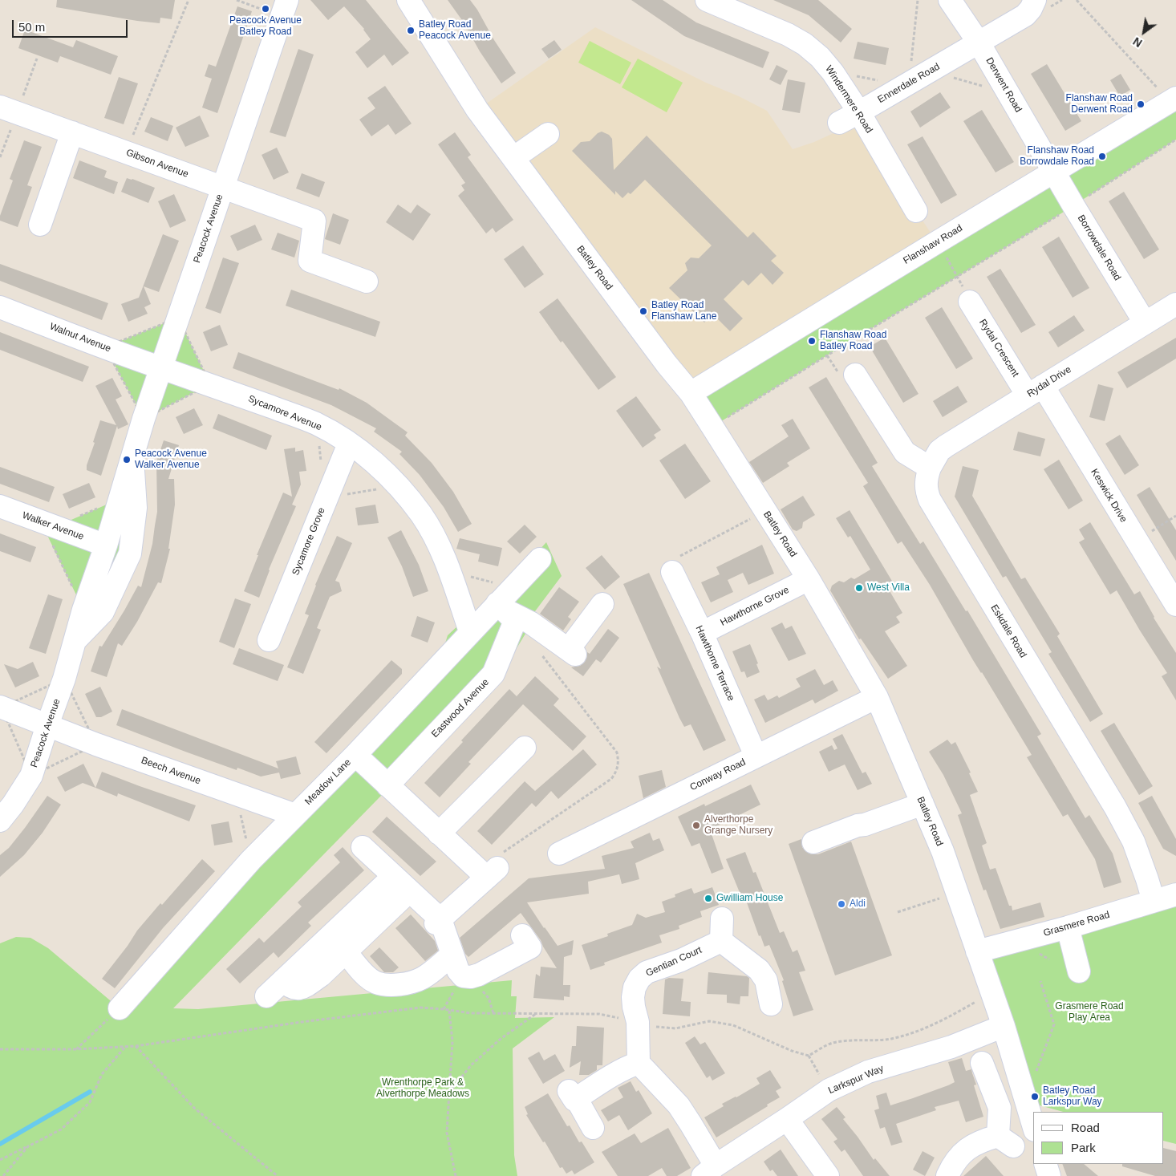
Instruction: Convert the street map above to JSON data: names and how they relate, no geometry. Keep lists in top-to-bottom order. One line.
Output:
{"streets":{"street":["Ennerdale Road","Derwent Road","Windermere Road","Gibson Avenue","Peacock Avenue","Flanshaw Road","Borrowdale Road","Batley Road","Walnut Avenue","Rydal Crescent","Rydal Drive","Sycamore Avenue","Keswick Drive","Walker Avenue","Sycamore Grove","Hawthorne Grove","Eskdale Road","Hawthorne Terrace","Eastwood Avenue","Beech Avenue","Conway Road","Meadow Lane","Grasmere Road","Gentian Court","Larkspur Way"]},"crossings":[["Ennerdale Road","Derwent Road"],["Ennerdale Road","Windermere Road"],["Derwent Road","Flanshaw Road"],["Derwent Road","Borrowdale Road"],["Gibson Avenue","Peacock Avenue"],["Peacock Avenue","Walnut Avenue"],["Peacock Avenue","Sycamore Avenue"],["Peacock Avenue","Walker Avenue"],["Peacock Avenue","Beech Avenue"],["Flanshaw Road","Borrowdale Road"],["Flanshaw Road","Batley Road"],["Borrowdale Road","Rydal Drive"],["Batley Road","Hawthorne Grove"],["Batley Road","Conway Road"],["Batley Road","Grasmere Road"],["Batley Road","Larkspur Way"],["Walnut Avenue","Sycamore Avenue"],["Rydal Crescent","Rydal Drive"],["Rydal Crescent","Keswick Drive"],["Rydal Drive","Keswick Drive"],["Rydal Drive","Eskdale Road"],["Sycamore Avenue","Sycamore Grove"],["Sycamore Avenue","Meadow Lane"],["Hawthorne Grove","Hawthorne Terrace"],["Eskdale Road","Grasmere Road"],["Hawthorne Terrace","Conway Road"],["Eastwood Avenue","Meadow Lane"],["Beech Avenue","Meadow Lane"]],"parks":["Grasmere Road Play Area","Wrenthorpe Park & Alverthorpe Meadows"],"places":["Peacock Avenue Batley Road","Batley Road Peacock Avenue","Flanshaw Road Derwent Road","Flanshaw Road Borrowdale Road","Batley Road Flanshaw Lane","Flanshaw Road Batley Road","Peacock Avenue Walker Avenue","West Villa","Alverthorpe Grange Nursery","Gwilliam House","Aldi","Batley Road Larkspur Way"],"legend":["Road","Park"],"scale_bar":"50 m","north":"bottom left"}
